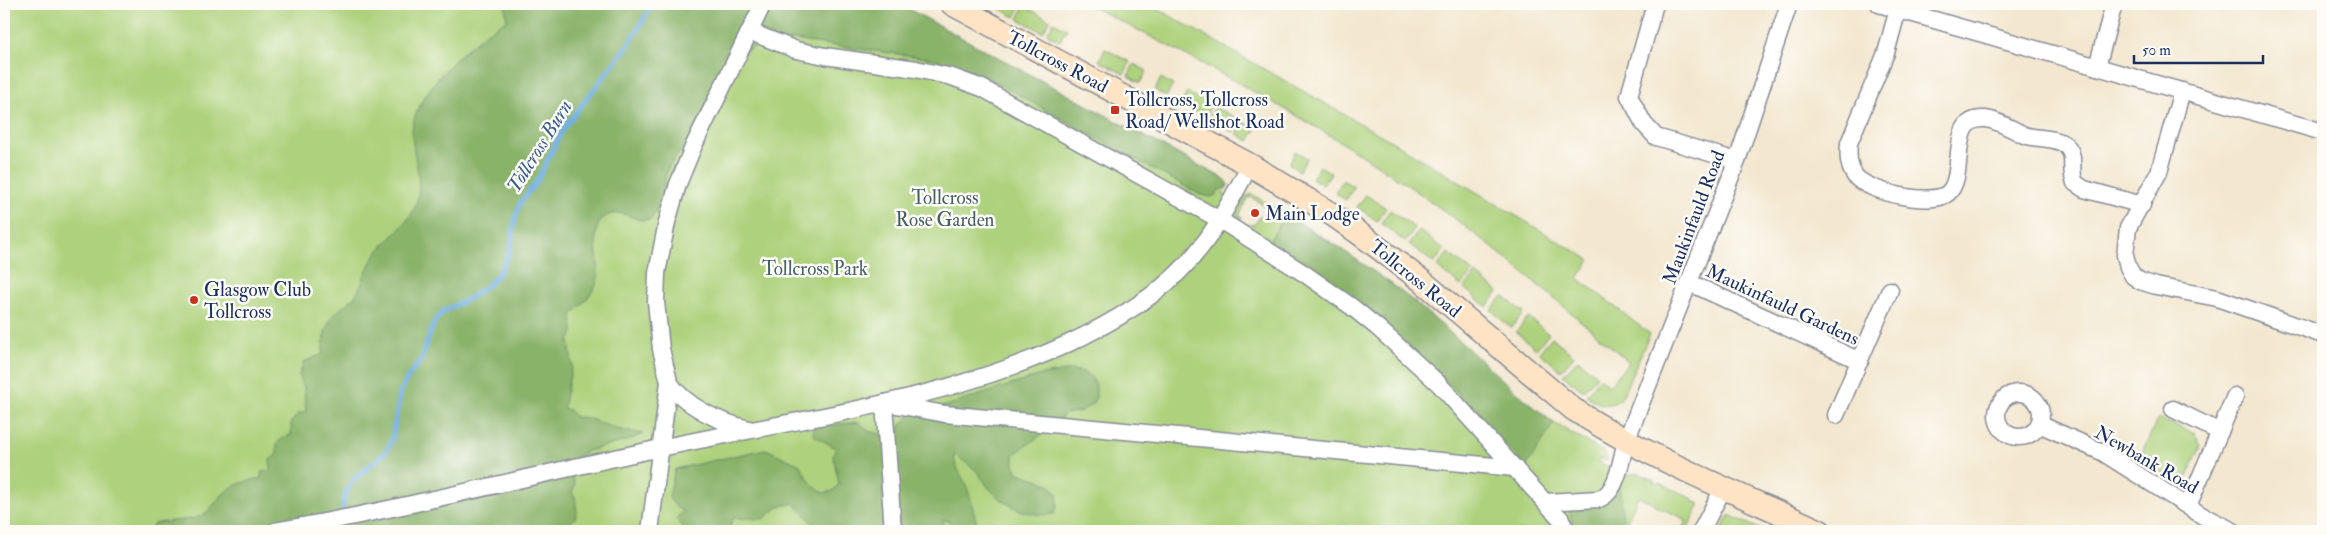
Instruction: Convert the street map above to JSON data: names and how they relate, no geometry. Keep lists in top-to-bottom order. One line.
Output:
{"streets":{"street":["Tollcross Road","Maukinfauld Road","Maukinfauld Gardens","Newbank Road"]},"crossings":[["Tollcross Road","Maukinfauld Road"],["Maukinfauld Road","Maukinfauld Gardens"]],"water":["Tollcross Burn"],"parks":["Tollcross Rose Garden","Tollcross Park"],"places":{"transit":["Tollcross, Tollcross Road/ Wellshot Road"],"other":["Main Lodge","Glasgow Club Tollcross"]},"scale_bar":"50 m"}
